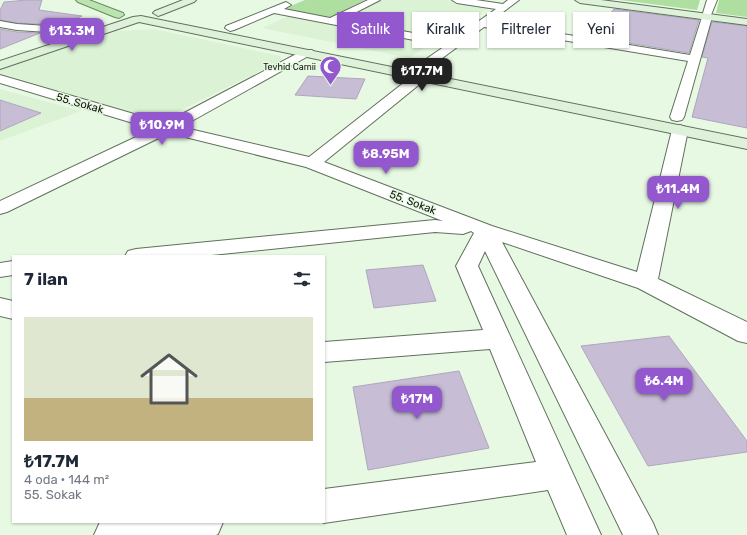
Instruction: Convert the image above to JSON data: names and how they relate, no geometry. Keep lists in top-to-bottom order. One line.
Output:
{"streets":{"street":["55. Sokak"]},"places":{"mosque":["Tevhid Camii"]},"page":{"chip":["Satılık","Kiralık","Filtreler","Yeni"],"price":["₺13.3M","₺17.7M","₺10.9M","₺8.95M","₺11.4M","₺6.4M","₺17M"],"heading":"7 ilan","list":[{"name":"₺17.7M","note":"4 oda · 144 m² · 55. Sokak"}]}}
